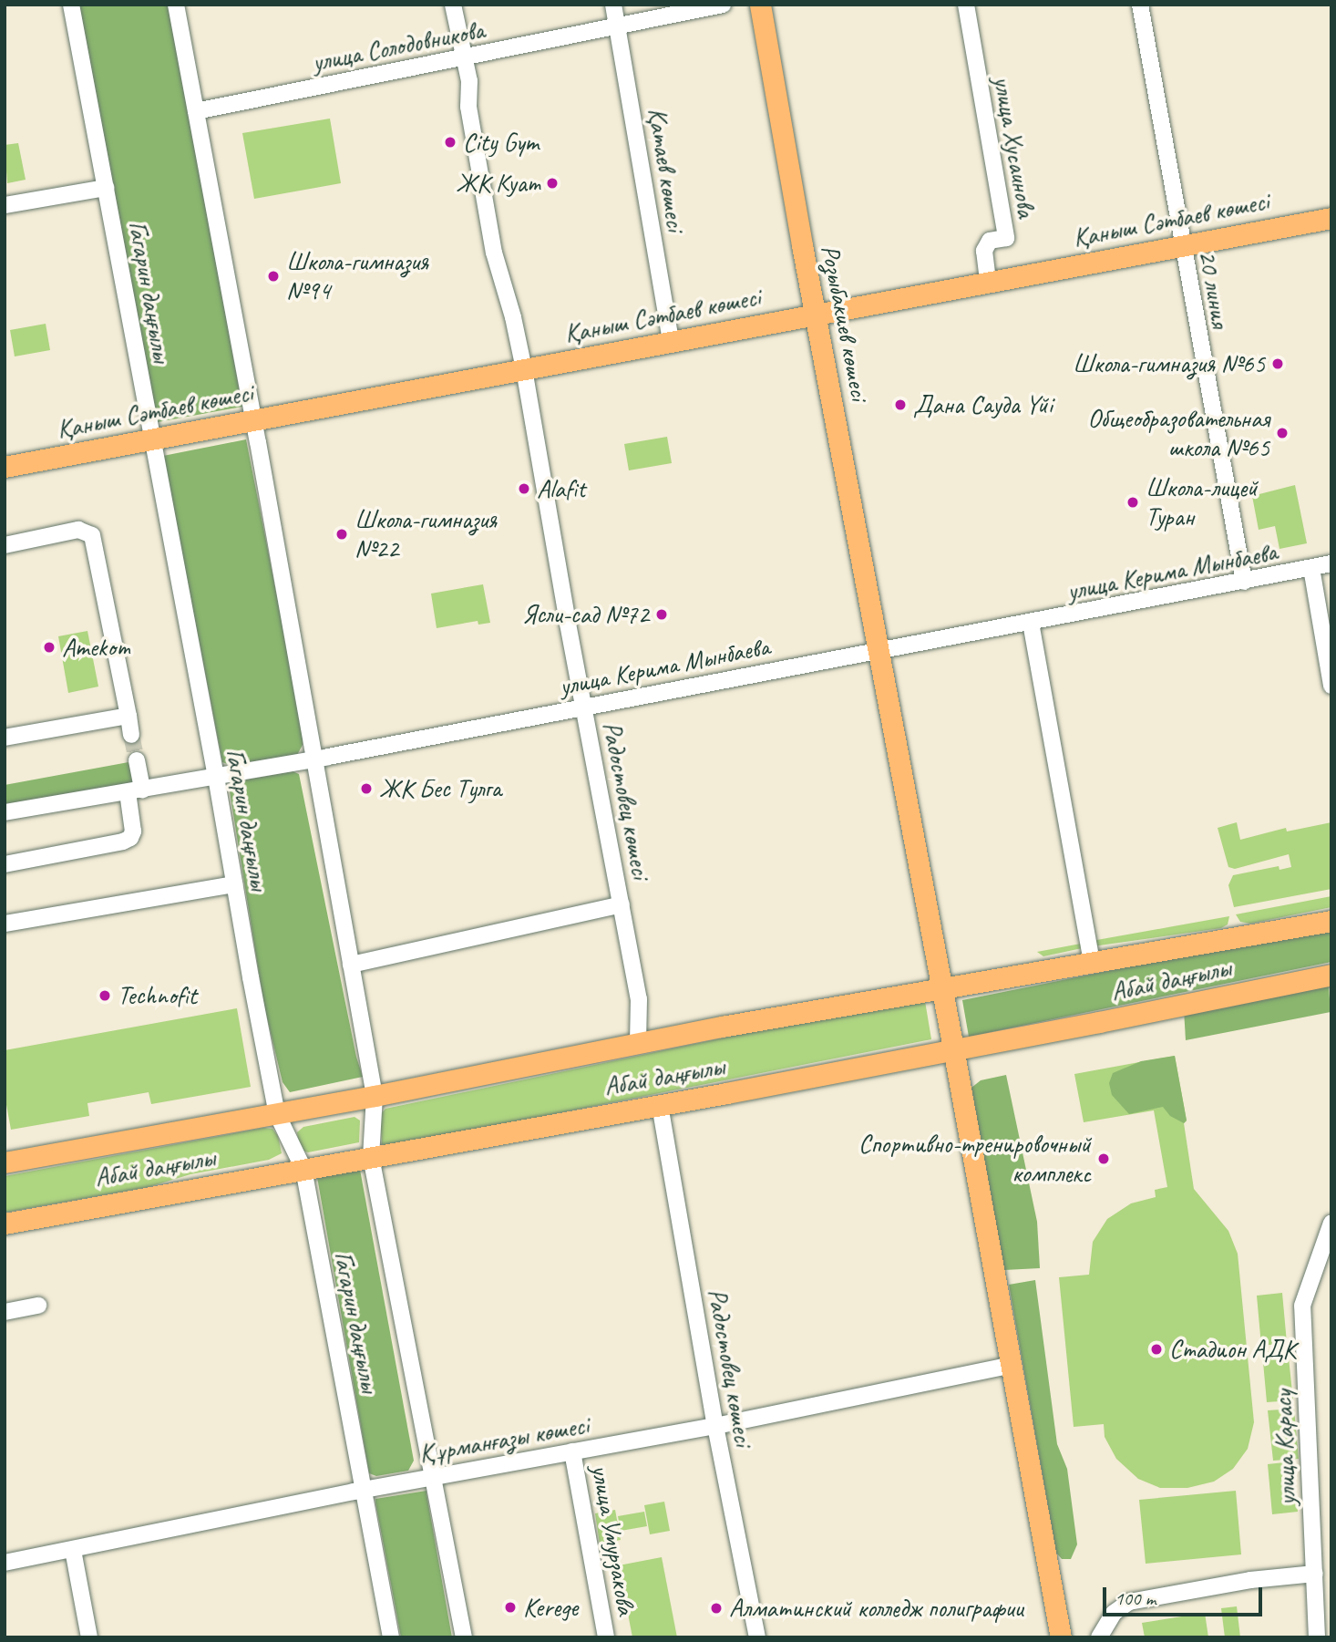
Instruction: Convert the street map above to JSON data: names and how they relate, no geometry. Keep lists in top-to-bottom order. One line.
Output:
{"streets":{"main road":["Қаныш Сәтбаев көшесі","Розыбакиев көшесі","Абай даңғылы"],"street":["улица Солодовникова","улица Хусаинова","Қатаев көшесі","20 линия","Гагарин даңғылы","улица Керима Мынбаева","Радостовец көшесі","Құрманғазы көшесі","улица Карасу","улица Умурзакова"]},"crossings":[["улица Солодовникова","Қатаев көшесі"],["улица Солодовникова","Гагарин даңғылы"],["улица Солодовникова","Радостовец көшесі"],["улица Хусаинова","Қаныш Сәтбаев көшесі"],["Қатаев көшесі","Қаныш Сәтбаев көшесі"],["Қаныш Сәтбаев көшесі","20 линия"],["Қаныш Сәтбаев көшесі","Гагарин даңғылы"],["Қаныш Сәтбаев көшесі","Розыбакиев көшесі"],["Қаныш Сәтбаев көшесі","Радостовец көшесі"],["20 линия","улица Керима Мынбаева"],["Гагарин даңғылы","улица Керима Мынбаева"],["Гагарин даңғылы","Абай даңғылы"],["Гагарин даңғылы","Құрманғазы көшесі"],["Розыбакиев көшесі","улица Керима Мынбаева"],["Розыбакиев көшесі","Абай даңғылы"],["улица Керима Мынбаева","Радостовец көшесі"],["Радостовец көшесі","Абай даңғылы"],["Радостовец көшесі","Құрманғазы көшесі"],["Құрманғазы көшесі","улица Умурзакова"]],"places":["City Gym","ЖК Куат","Школа-гимназия №94","Школа-гимназия №65","Дана Сауда Үйі","Общеобразовательная школа №65","Alafit","Школа-лицей Туран","Школа-гимназия №22","Ясли-сад №72","Amekom","ЖК Бес Тулга","Technofit","Спортивно-тренировочный комплекс","Стадион АДК","Kerege","Алматинский колледж полиграфии"],"scale_bar":"100 m"}
